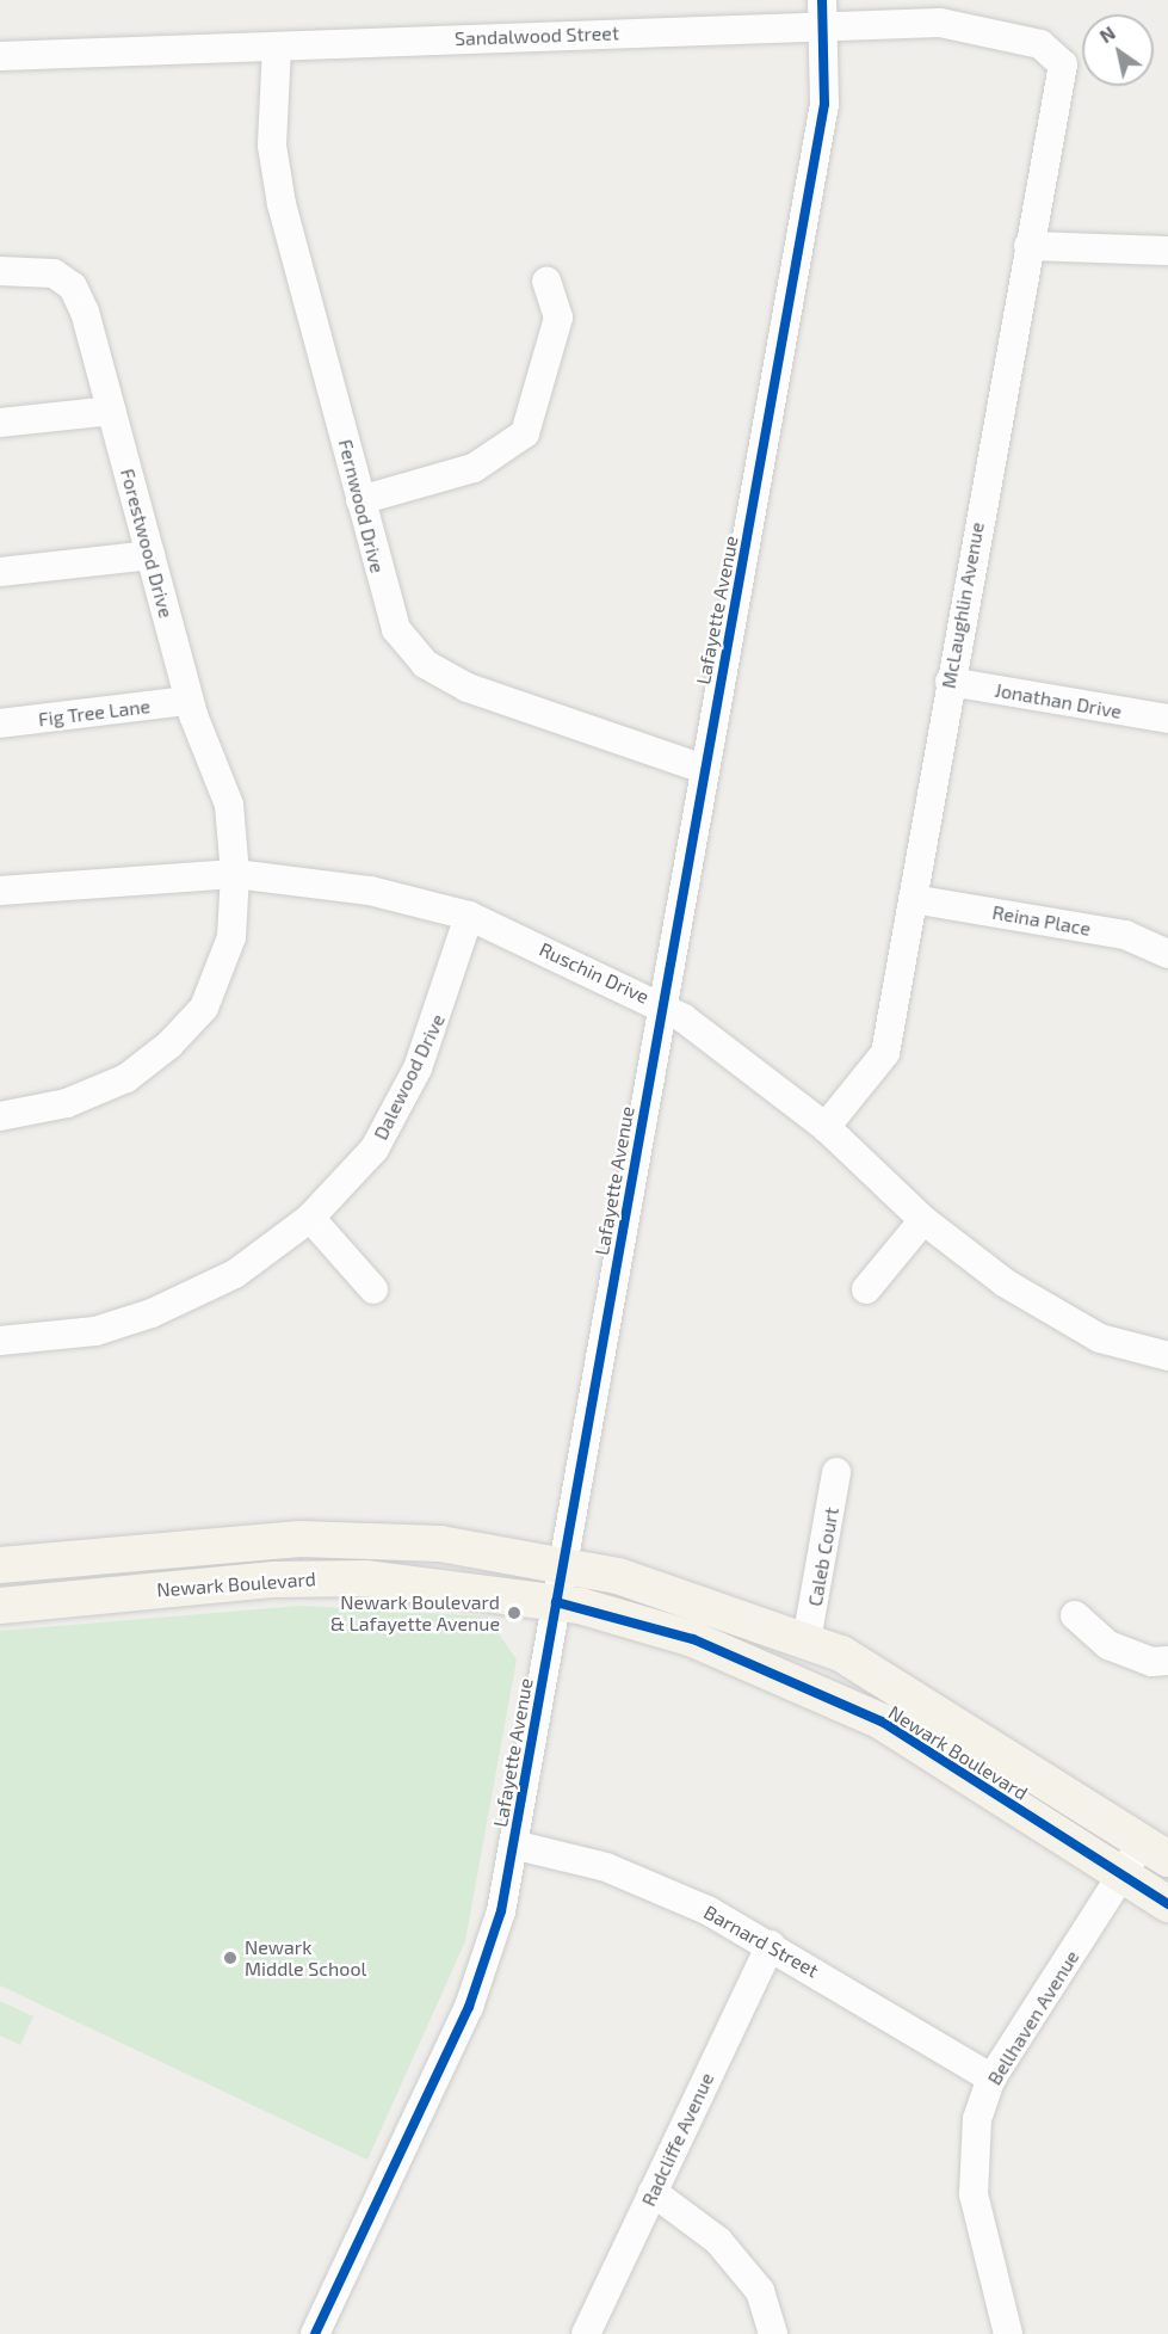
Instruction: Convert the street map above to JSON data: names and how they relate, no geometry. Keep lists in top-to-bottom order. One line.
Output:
{"streets":{"main road":["Newark Boulevard"],"street":["Sandalwood Street","Fernwood Drive","Forestwood Drive","McLaughlin Avenue","Lafayette Avenue","Jonathan Drive","Fig Tree Lane","Reina Place","Ruschin Drive","Dalewood Drive","Caleb Court","Barnard Street","Bellhaven Avenue","Radcliffe Avenue"]},"crossings":[["Sandalwood Street","Fernwood Drive"],["Sandalwood Street","McLaughlin Avenue"],["Sandalwood Street","Lafayette Avenue"],["Fernwood Drive","Lafayette Avenue"],["Forestwood Drive","Fig Tree Lane"],["Forestwood Drive","Ruschin Drive"],["McLaughlin Avenue","Jonathan Drive"],["McLaughlin Avenue","Reina Place"],["McLaughlin Avenue","Ruschin Drive"],["Lafayette Avenue","Ruschin Drive"],["Lafayette Avenue","Newark Boulevard"],["Lafayette Avenue","Barnard Street"],["Ruschin Drive","Dalewood Drive"],["Caleb Court","Newark Boulevard"],["Newark Boulevard","Bellhaven Avenue"],["Barnard Street","Bellhaven Avenue"],["Barnard Street","Radcliffe Avenue"]],"places":["Newark Boulevard & Lafayette Avenue","Newark Middle School"],"north":"top left"}
